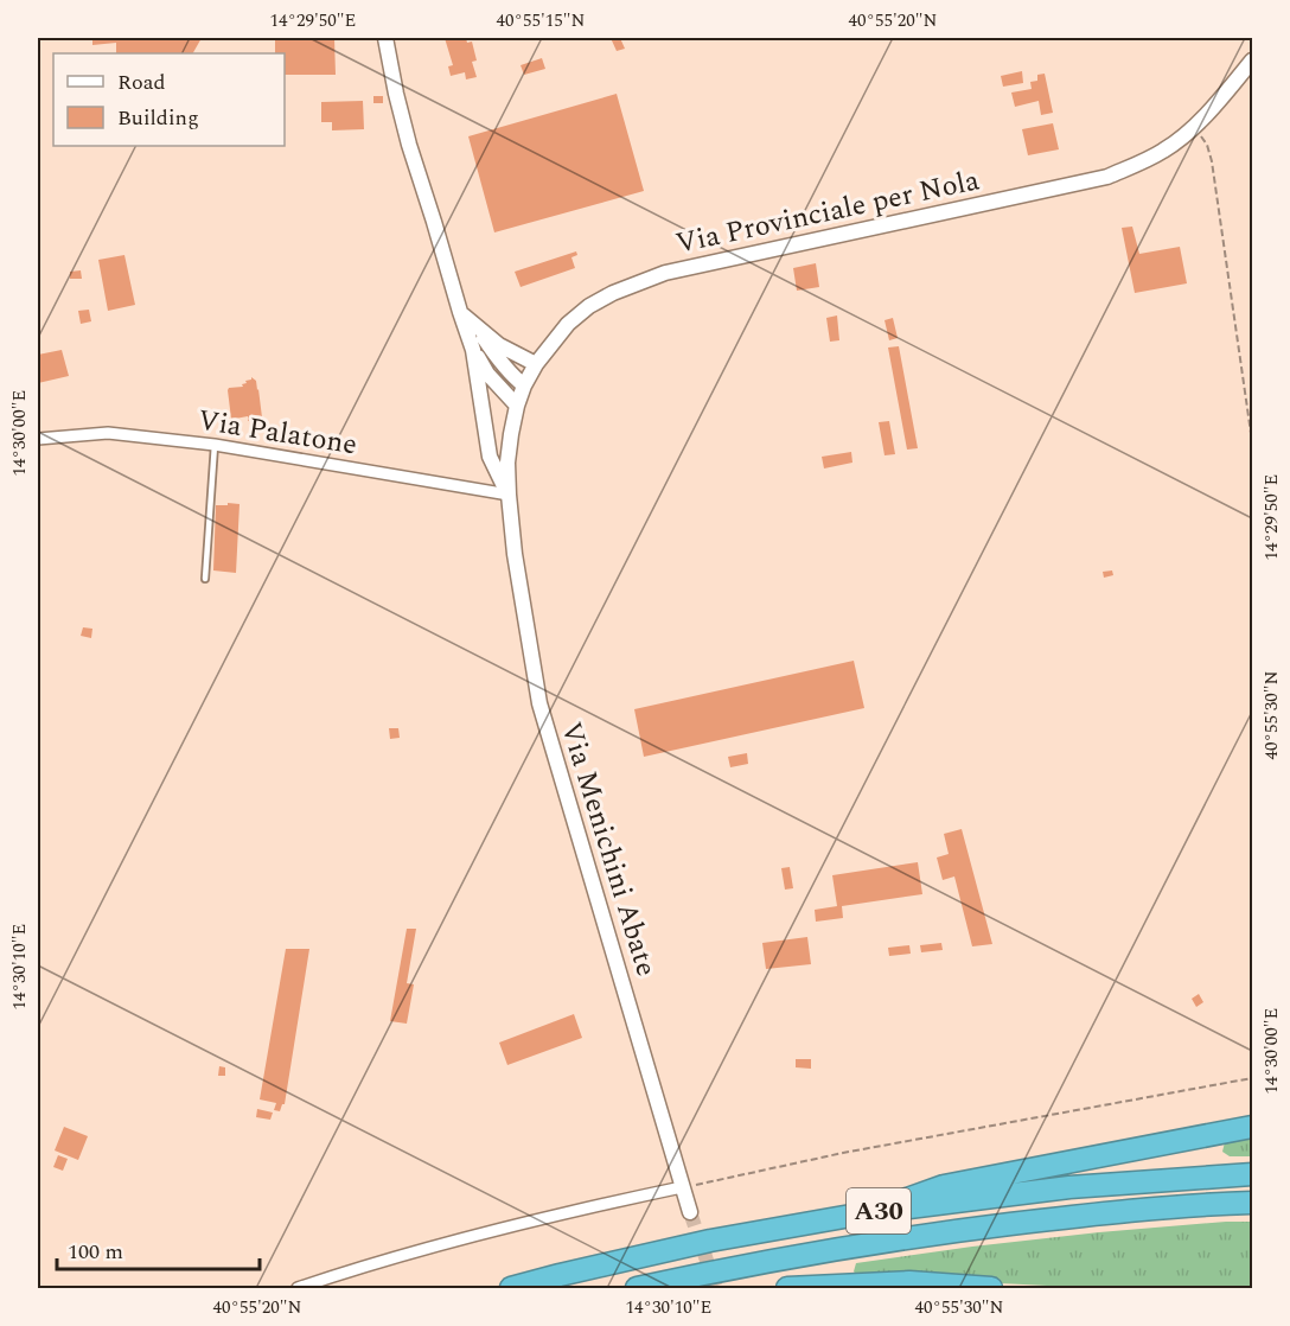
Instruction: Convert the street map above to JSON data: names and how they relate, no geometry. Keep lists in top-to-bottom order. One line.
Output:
{"streets":{"highway":["A30"],"street":["Via Provinciale per Nola","Via Palatone","Via Menichini Abate"]},"crossings":[["Via Provinciale per Nola","Via Palatone"],["Via Provinciale per Nola","Via Menichini Abate"],["Via Palatone","Via Menichini Abate"]],"legend":["Road","Building"],"scale_bar":"100 m","coordinates":["14°29'50\"E","40°55'15\"N","40°55'20\"N","14°30'00\"E","40°55'30\"N","14°30'10\"E"]}
